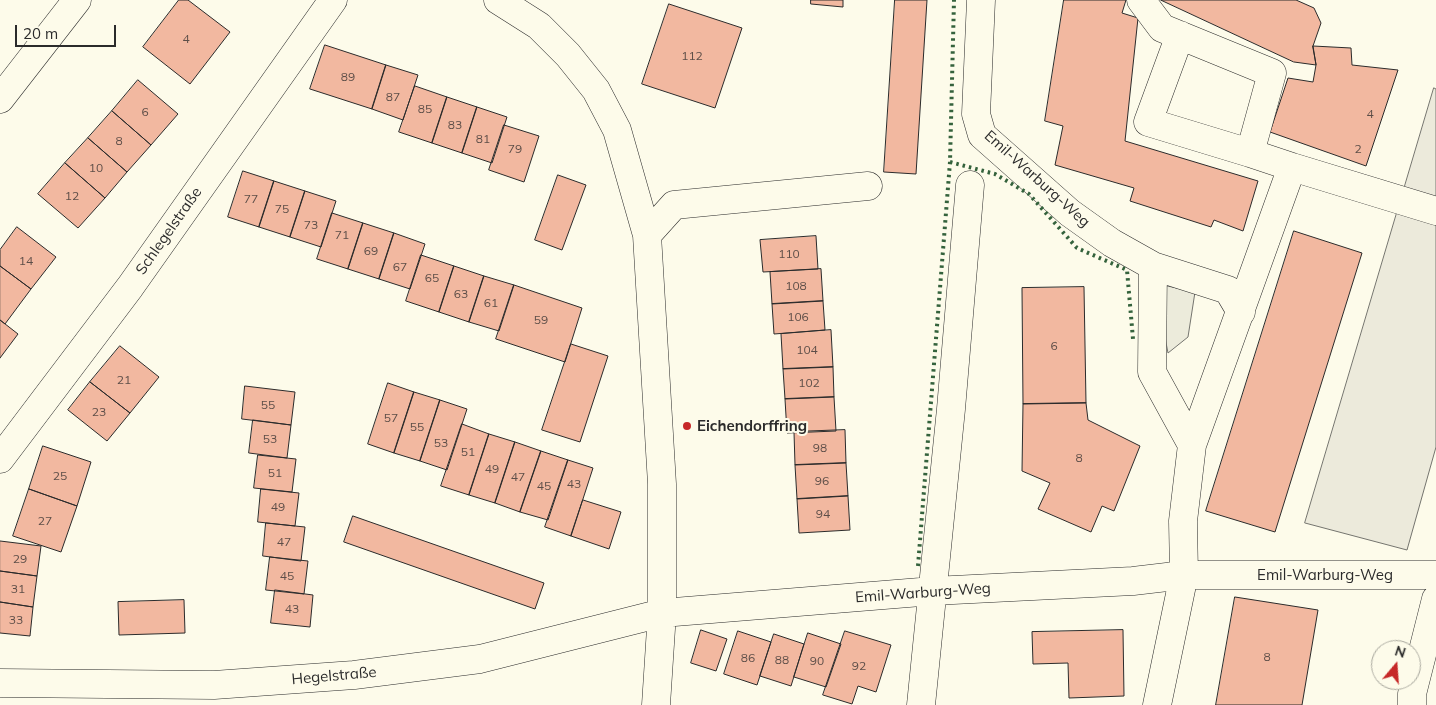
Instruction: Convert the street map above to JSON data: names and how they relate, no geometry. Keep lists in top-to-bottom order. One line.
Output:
{"streets":{"street":["Emil-Warburg-Weg","Schlegelstraße","Hegelstraße"]},"crossings":[["Emil-Warburg-Weg","Hegelstraße"]],"places":["Eichendorffring"],"house_numbers":["4","112","89","87","85","6","4","83","81","8","79","2","10","12","77","75","73","71","69","110","14","67","65","108","63","61","106","59","6","104","21","102","55","23","57","55","53","53","98","51","8","49","51","25","47","96","43","45","49","94","27","47","29","45","31","43","33","8","86","88","90","92"],"scale_bar":"20 m","north":"top"}
